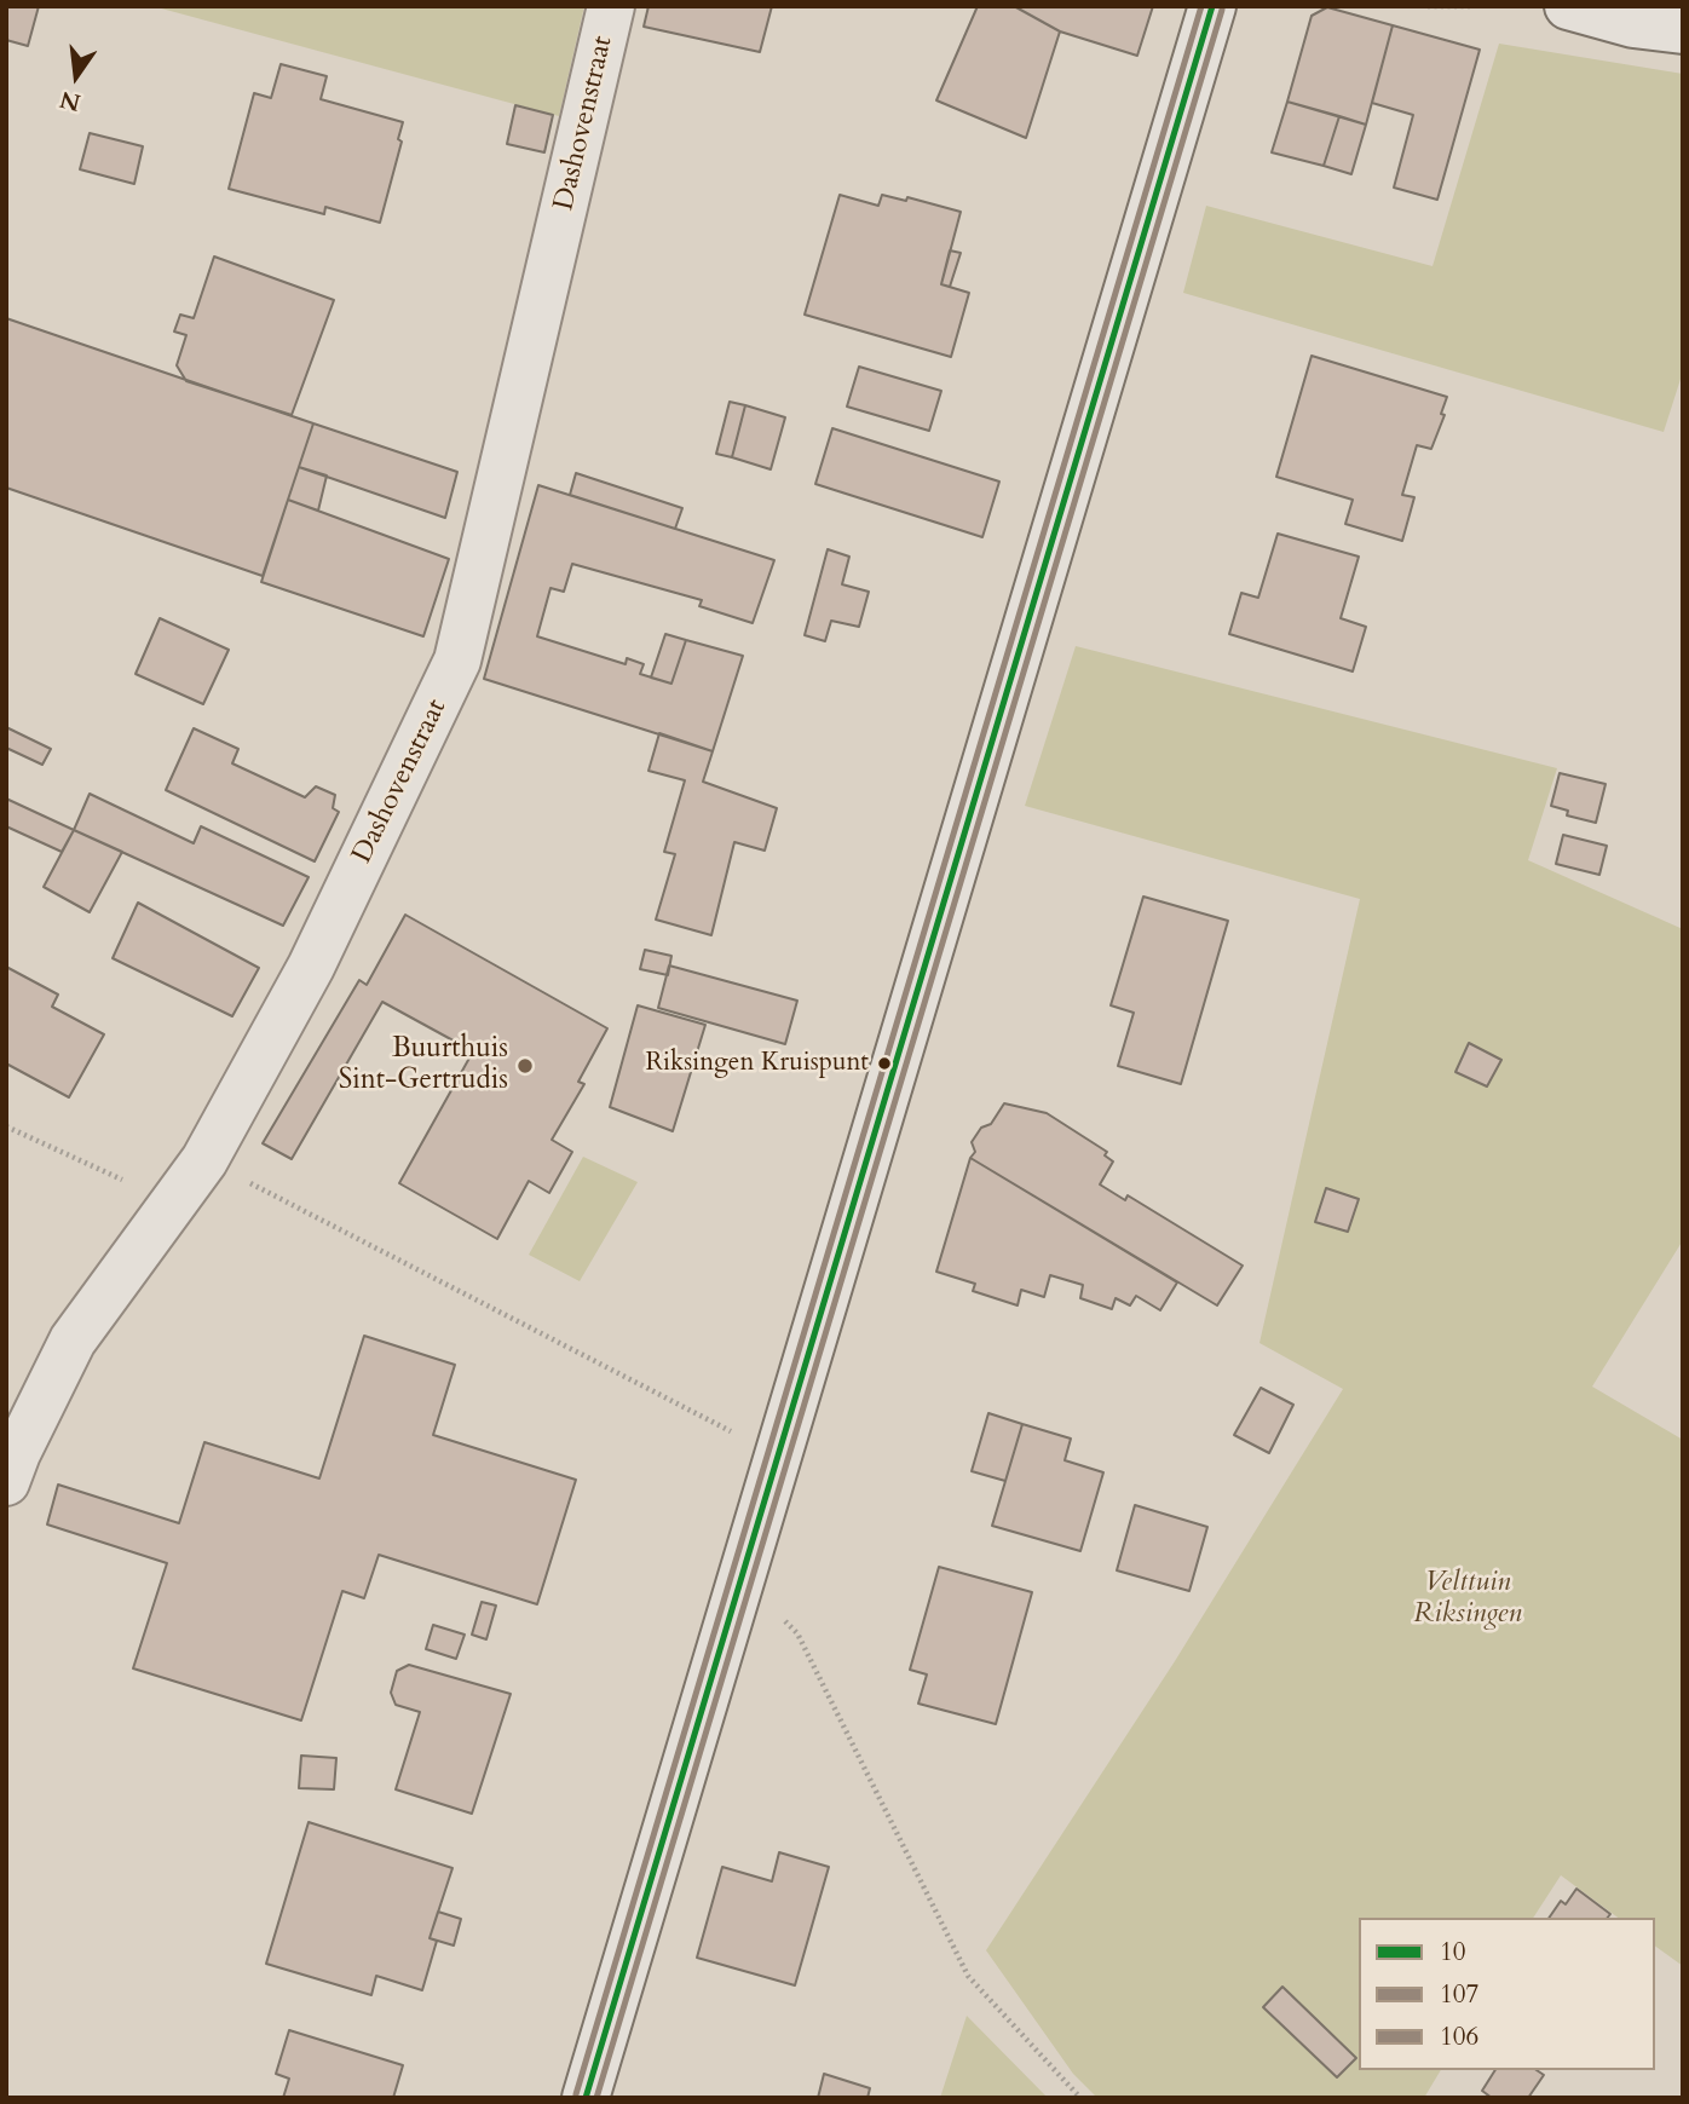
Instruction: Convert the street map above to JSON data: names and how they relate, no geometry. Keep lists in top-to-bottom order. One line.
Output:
{"streets":{"main road":["Dashovenstraat"]},"parks":["Velttuin Riksingen"],"places":["Riksingen Kruispunt","Buurthuis Sint-Gertrudis"],"lines":["transit line 10","transit line 106","transit line 107"],"legend":["10","107","106"],"north":"bottom"}
